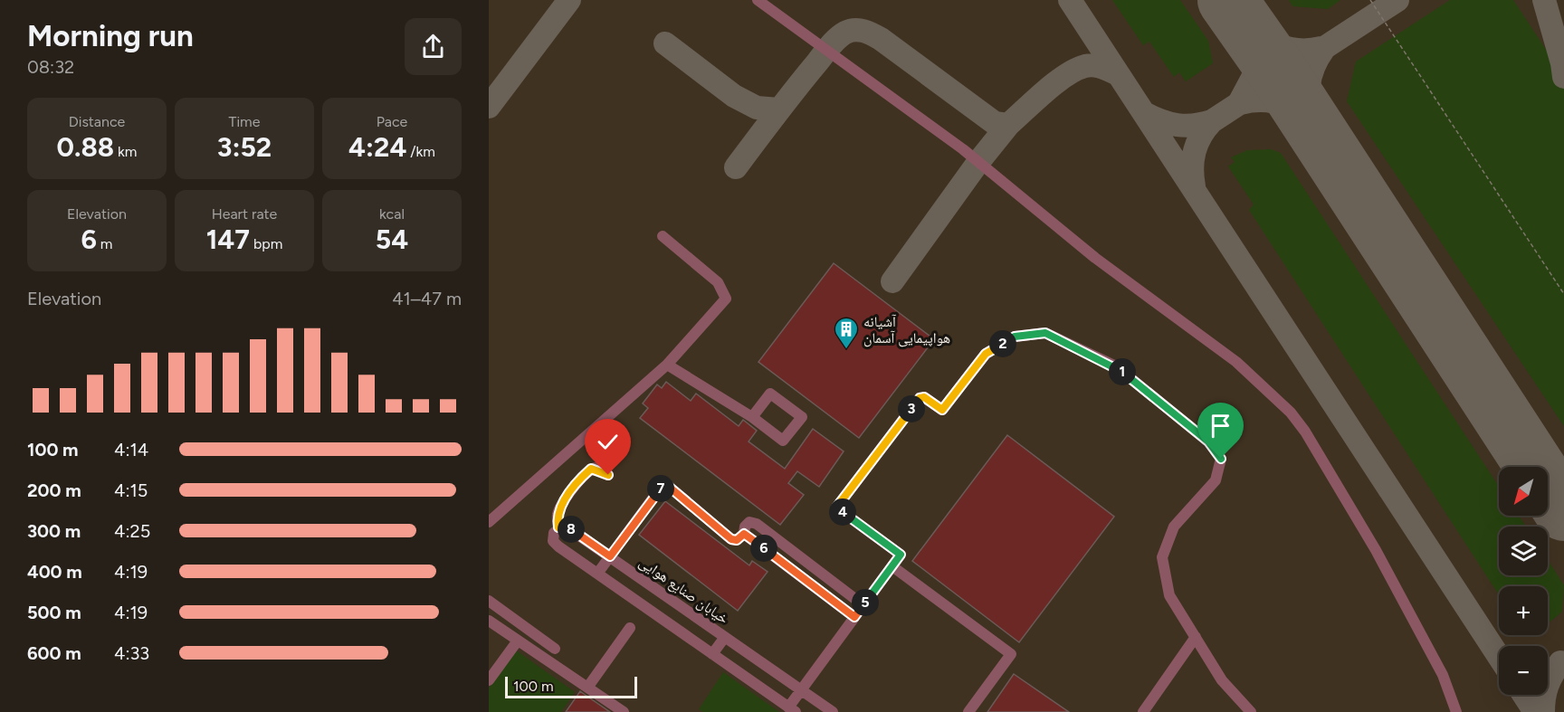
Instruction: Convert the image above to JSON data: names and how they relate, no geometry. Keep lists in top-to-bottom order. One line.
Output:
{"streets":{"street":["خیابان صنایع هوایی"]},"places":{"building":["آشیانه هواپیمایی آسمان"]},"scale_bar":"100 m","north":"bottom left","page":{"heading":["Morning run","08:32"],"stats":[["Distance","0.88 km"],["Time","3:52"],["Pace","4:24 /km"],["Elevation","6 m"],["Heart rate","147 bpm"],["kcal","54"]],"chart":["Elevation","41–47 m"],"pins":["2","1","3","7","4","8","6","5"],"list":[{"name":"100 m","note":"4:14"},{"name":"200 m","note":"4:15"},{"name":"300 m","note":"4:25"},{"name":"400 m","note":"4:19"},{"name":"500 m","note":"4:19"},{"name":"600 m","note":"4:33"}],"map_buttons":["+","−"],"scale":"100 m"}}
